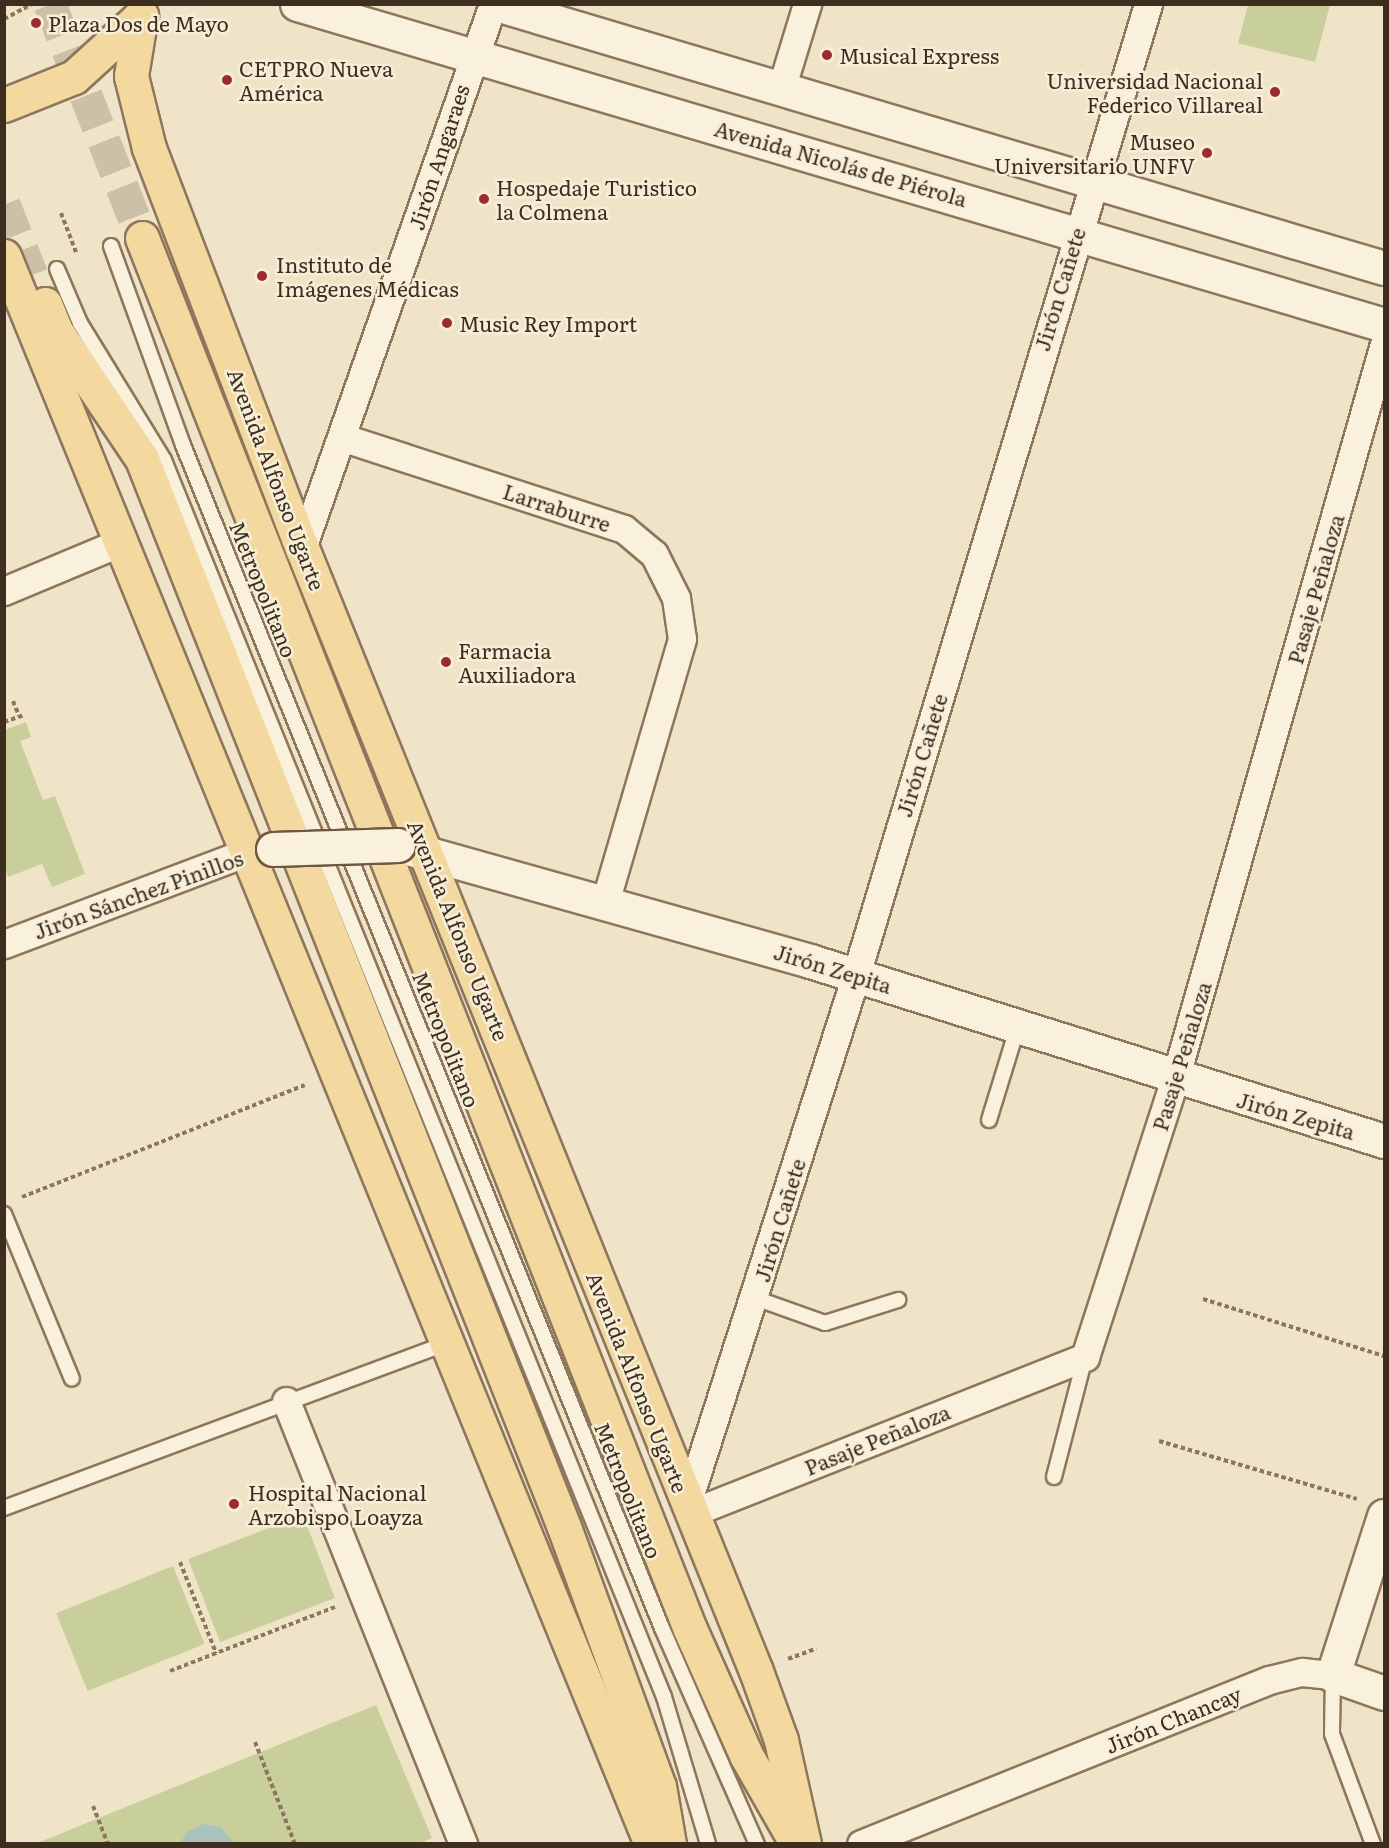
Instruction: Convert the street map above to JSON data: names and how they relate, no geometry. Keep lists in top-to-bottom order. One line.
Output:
{"streets":{"main road":["Avenida Nicolás de Piérola","Avenida Alfonso Ugarte","Jirón Zepita"],"street":["Jirón Angaraes","Jirón Cañete","Larraburre","Pasaje Peñaloza","Jirón Sánchez Pinillos","Jirón Chancay"],"lane":["Metropolitano"]},"crossings":[["Jirón Angaraes","Avenida Nicolás de Piérola"],["Jirón Angaraes","Avenida Alfonso Ugarte"],["Jirón Angaraes","Larraburre"],["Avenida Nicolás de Piérola","Jirón Cañete"],["Jirón Cañete","Avenida Alfonso Ugarte"],["Jirón Cañete","Pasaje Peñaloza"],["Jirón Cañete","Jirón Zepita"],["Avenida Alfonso Ugarte","Pasaje Peñaloza"],["Avenida Alfonso Ugarte","Jirón Zepita"],["Larraburre","Jirón Zepita"],["Pasaje Peñaloza","Jirón Zepita"],["Jirón Sánchez Pinillos","Jirón Zepita"]],"places":["Plaza Dos de Mayo","Musical Express","CETPRO Nueva América","Universidad Nacional Federico Villareal","Museo Universitario UNFV","Hospedaje Turistico la Colmena","Instituto de Imágenes Médicas","Music Rey Import","Farmacia Auxiliadora","Hospital Nacional Arzobispo Loayza"]}
